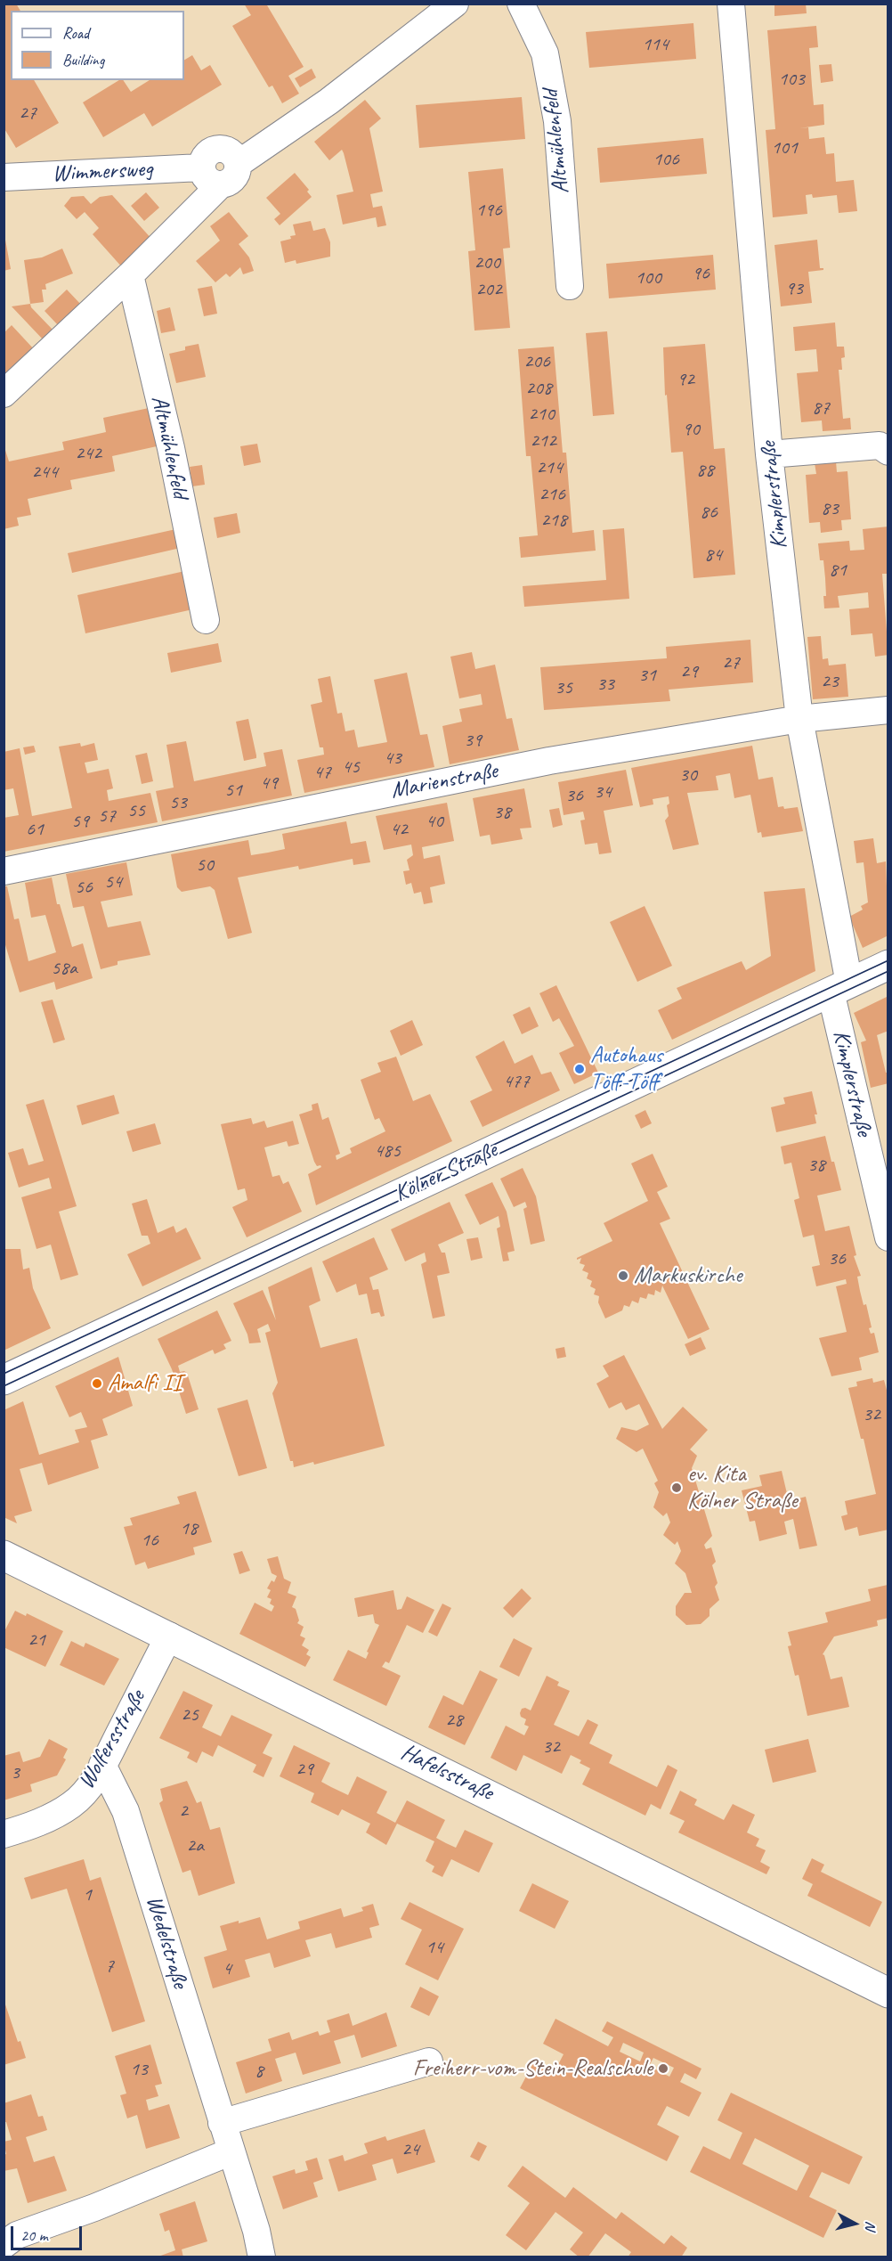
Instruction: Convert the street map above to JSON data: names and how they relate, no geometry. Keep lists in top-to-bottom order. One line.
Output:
{"streets":{"main road":["Kölner Straße","Hafelsstraße"],"street":["Altmühlenfeld","Wimmersweg","Kimplerstraße","Marienstraße","Wolfersstraße","Wedelstraße"]},"crossings":[["Kimplerstraße","Marienstraße"],["Kimplerstraße","Kölner Straße"],["Wolfersstraße","Hafelsstraße"],["Wolfersstraße","Wedelstraße"]],"places":["Autohaus Töff-Töff","Markuskirche","Amalfi II","ev. Kita Kölner Straße","Freiherr-vom-Stein-Realschule"],"house_numbers":["114","103","27","101","106","196","200","96","100","93","202","206","92","208","87","210","90","212","242","214","88","244","216","83","86","218","84","81","27","29","31","23","33","35","39","43","45","47","30","49","51","34","36","53","55","38","57","59","40","61","42","50","54","56","58a","477","485","38","36","32","18","16","21","25","28","32","29","3","2","2a","1","14","7","4","13","8","24"],"legend":["Road","Building"],"scale_bar":"20 m","north":"right"}
